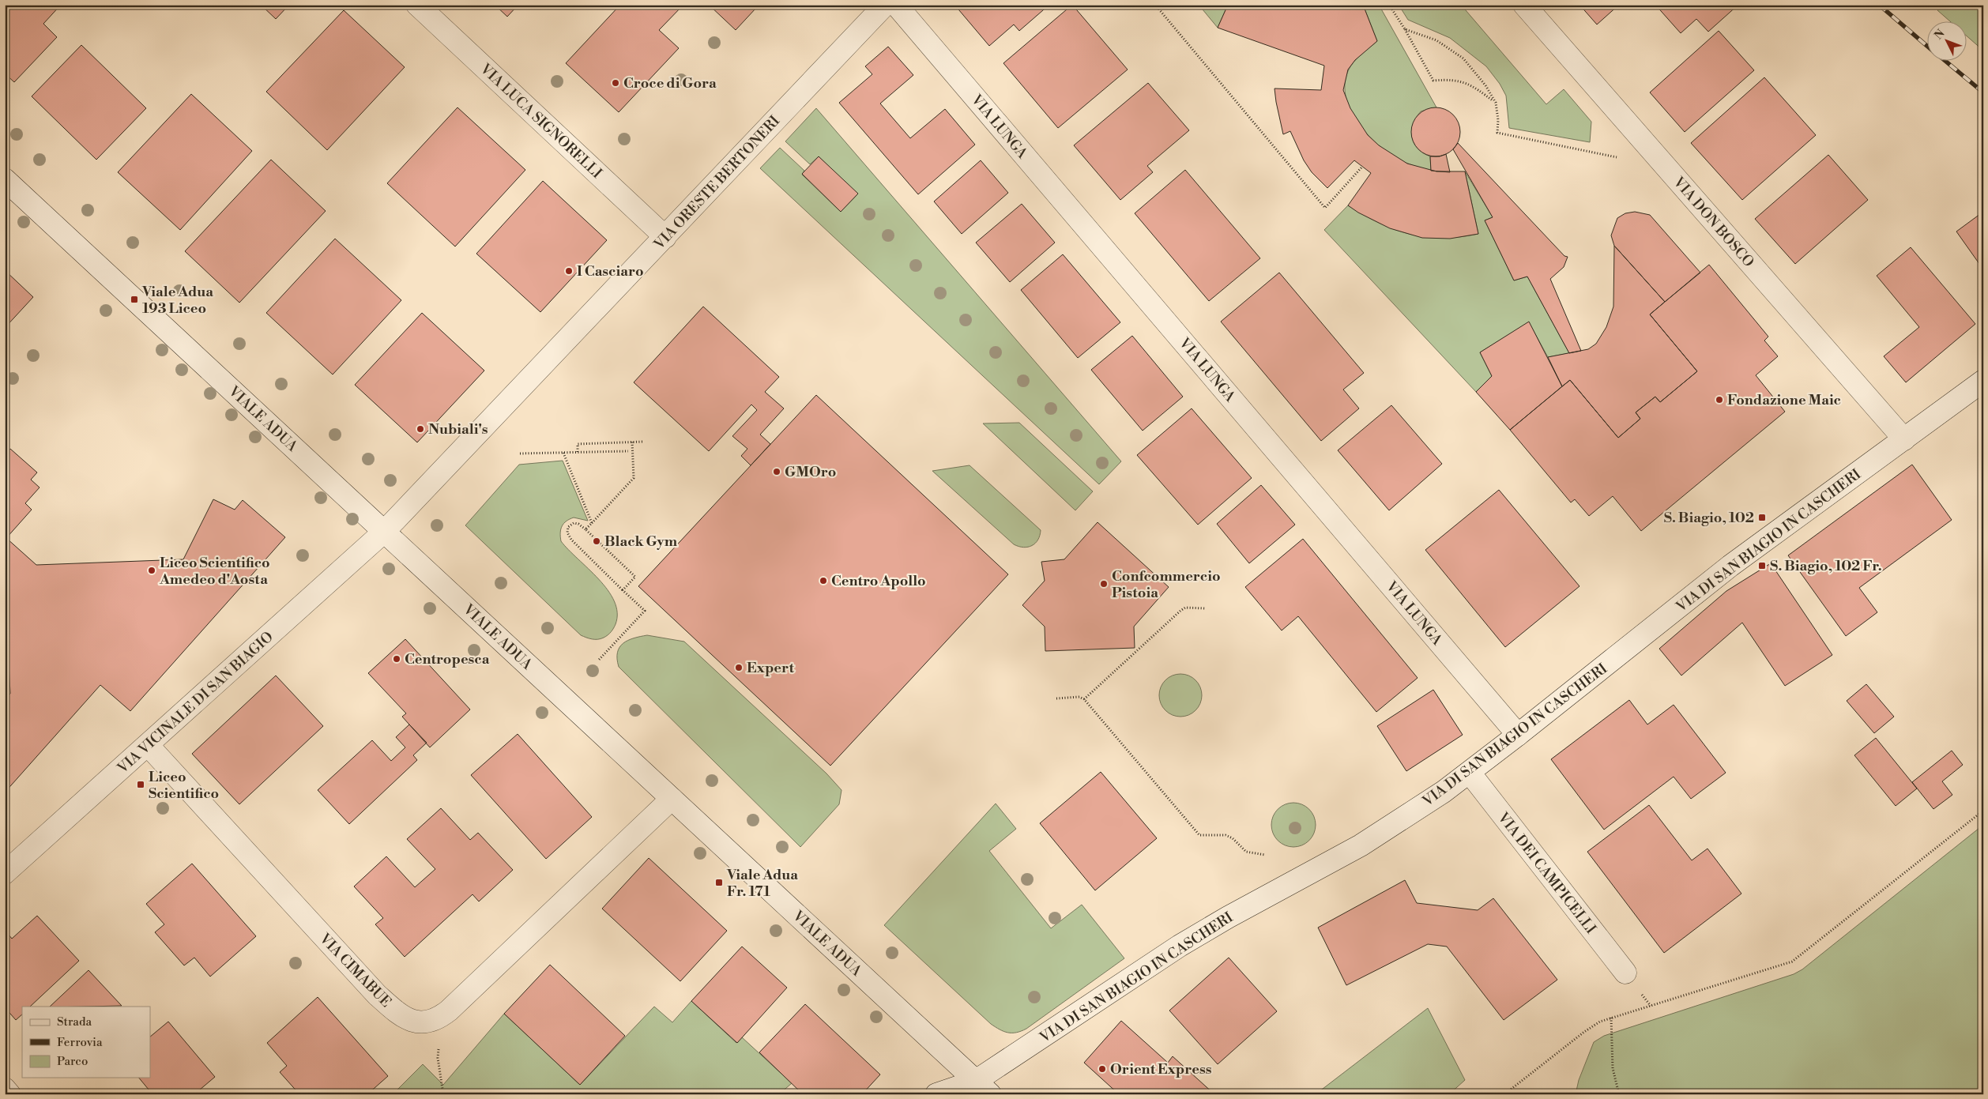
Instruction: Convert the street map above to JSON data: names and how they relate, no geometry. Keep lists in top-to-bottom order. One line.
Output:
{"streets":{"street":["VIA LUCA SIGNORELLI","VIA LUNGA","VIA ORESTE BERTONERI","VIA DON BOSCO","VIALE ADUA","VIA DI SAN BIAGIO IN CASCHERI","VIA VICINALE DI SAN BIAGIO","VIA DEI CAMPICELLI","VIA CIMABUE"]},"crossings":[["VIA LUCA SIGNORELLI","VIA ORESTE BERTONERI"],["VIA LUNGA","VIA DI SAN BIAGIO IN CASCHERI"],["VIA ORESTE BERTONERI","VIALE ADUA"],["VIA ORESTE BERTONERI","VIA VICINALE DI SAN BIAGIO"],["VIA DON BOSCO","VIA DI SAN BIAGIO IN CASCHERI"],["VIALE ADUA","VIA DI SAN BIAGIO IN CASCHERI"],["VIALE ADUA","VIA VICINALE DI SAN BIAGIO"],["VIALE ADUA","VIA CIMABUE"],["VIA DI SAN BIAGIO IN CASCHERI","VIA DEI CAMPICELLI"],["VIA VICINALE DI SAN BIAGIO","VIA CIMABUE"]],"places":{"other":["Croce di Gora","I Casciaro","Fondazione Maic","Nubiali's","GMOro","Black Gym","Liceo Scientifico Amedeo d'Aosta","Centro Apollo","Confcommercio Pistoia","Centropesca","Expert","Orient Express"],"transit":["Viale Adua 193 Liceo","S. Biagio, 102","S. Biagio, 102 Fr.","Liceo Scientifico","Viale Adua Fr. 171"]},"legend":["Strada","Ferrovia","Parco"],"north":"top left"}
